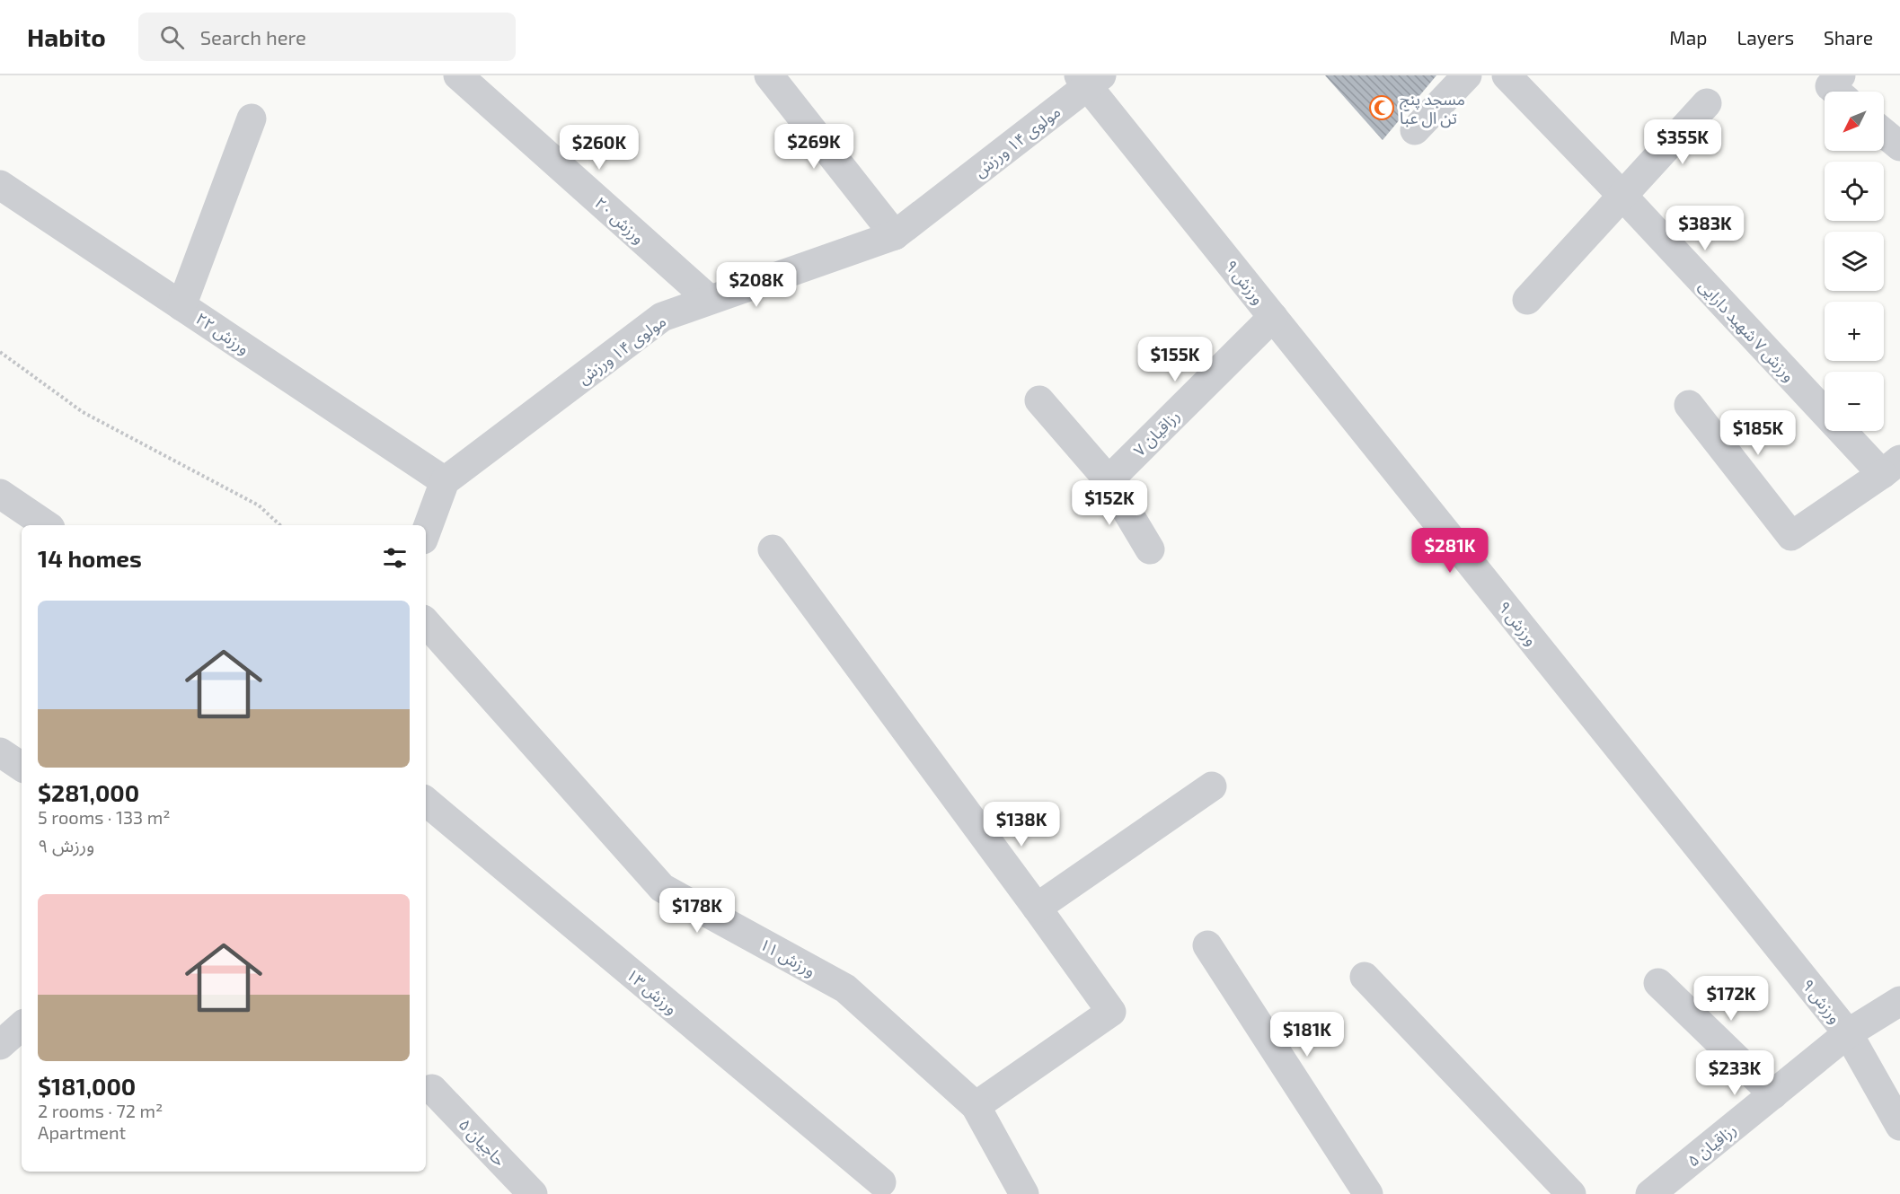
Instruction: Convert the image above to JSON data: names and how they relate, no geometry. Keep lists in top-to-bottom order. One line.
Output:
{"streets":{"street":["مولوی ۱۴ ورزش","ورزش ۲۰","ورزش ۹","ورزش ۷ شهید دارایی","ورزش ۲۲","رزاقیان ۷","ورزش ۱۱","ورزش ۱۳","حاجیان ۵","رزاقیان ۵"]},"crossings":[["مولوی ۱۴ ورزش","ورزش ۲۰"],["مولوی ۱۴ ورزش","ورزش ۹"],["مولوی ۱۴ ورزش","ورزش ۲۲"],["ورزش ۹","رزاقیان ۷"],["ورزش ۹","رزاقیان ۵"]],"places":{"mosque":["مسجد پنج تن ال عبا"]},"north":"bottom left","page":{"header":"Habito","search":"Search here","nav":["Map","Layers","Share"],"map_buttons":["+","−"],"price":["$355K","$269K","$260K","$383K","$208K","$155K","$185K","$152K","$281K","$138K","$178K","$172K","$181K","$233K"],"heading":"14 homes","list":[{"name":"$281,000","note":"5 rooms · 133 m² · ورزش ۹"},{"name":"$181,000","note":"2 rooms · 72 m² · Apartment"}]}}
